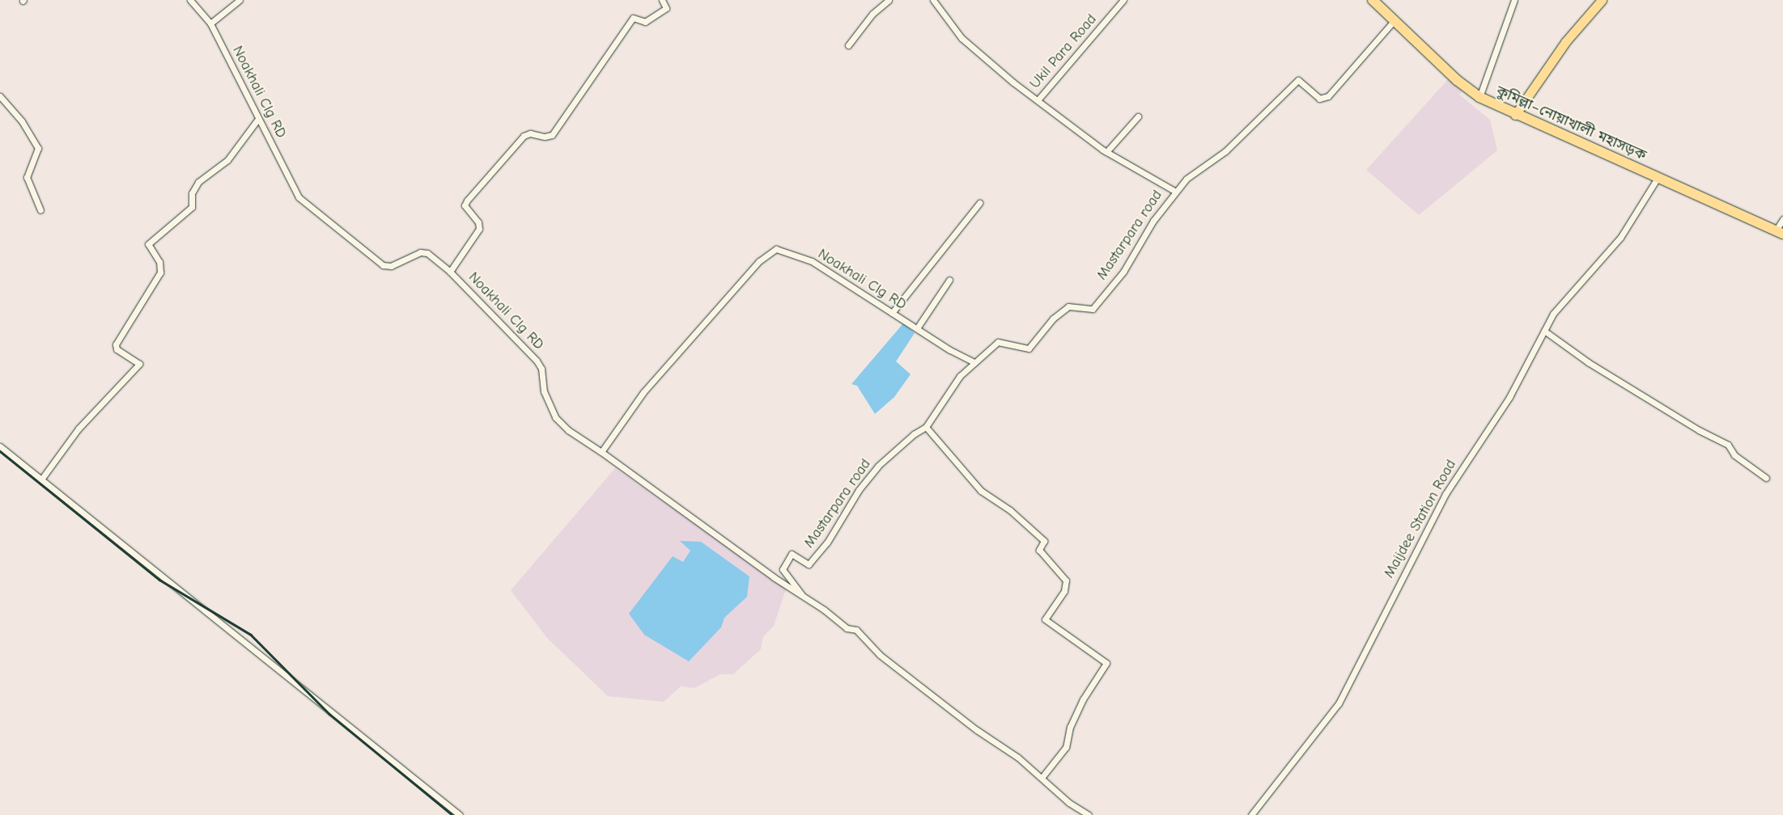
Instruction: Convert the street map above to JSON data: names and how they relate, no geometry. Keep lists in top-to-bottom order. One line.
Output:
{"streets":{"highway":["কুমিল্লা–নোয়াখালী মহাসড়ক"],"street":["Ukil Para Road","Noakhali Clg RD","Mastarpara road","Maijdee Station Road"]},"crossings":[["Noakhali Clg RD","Mastarpara road"],["কুমিল্লা–নোয়াখালী মহাসড়ক","Mastarpara road"],["কুমিল্লা–নোয়াখালী মহাসড়ক","Maijdee Station Road"]]}
